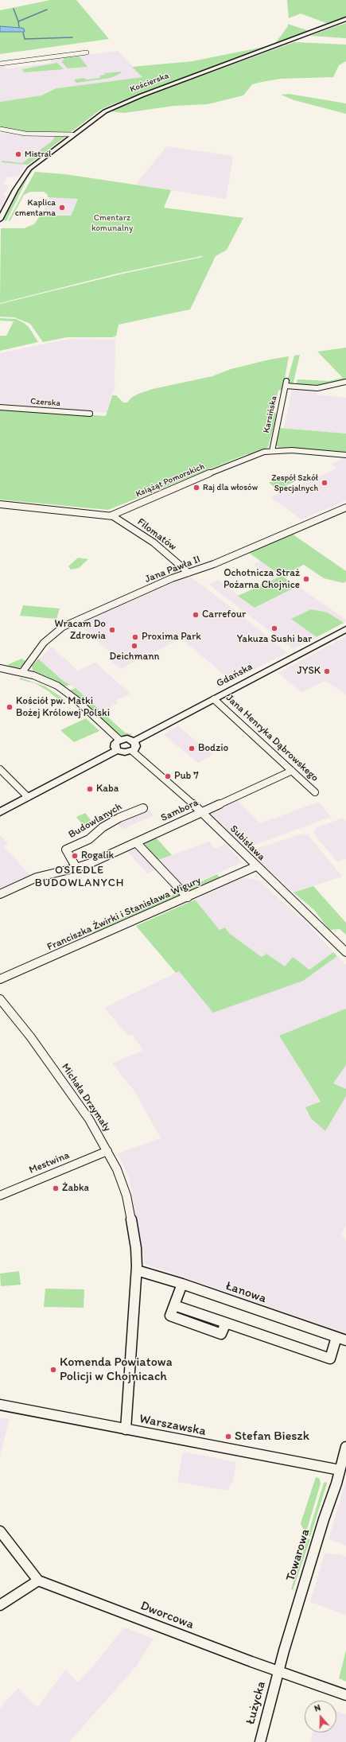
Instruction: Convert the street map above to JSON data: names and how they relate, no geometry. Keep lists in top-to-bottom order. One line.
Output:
{"streets":{"main road":["Kościerska","Gdańska"],"street":["Czerska","Karsińska","Książąt Pomorskich","Filomatów","Jana Pawła II","Jana Henryka Dąbrowskego","Sambora","Budowlanych","Subisława","Franciszka Żwirki i Stanisława Wigury","Michała Drzymały","Mestwina","Łanowa","Warszawska","Towarowa","Dworcowa","Łużycka"]},"crossings":[["Karsińska","Książąt Pomorskich"],["Książąt Pomorskich","Filomatów"],["Filomatów","Jana Pawła II"],["Gdańska","Jana Henryka Dąbrowskego"],["Gdańska","Subisława"],["Jana Henryka Dąbrowskego","Sambora"],["Sambora","Budowlanych"],["Sambora","Subisława"],["Subisława","Franciszka Żwirki i Stanisława Wigury"],["Michała Drzymały","Mestwina"],["Michała Drzymały","Łanowa"],["Michała Drzymały","Warszawska"],["Warszawska","Towarowa"],["Towarowa","Dworcowa"],["Towarowa","Łużycka"],["Dworcowa","Łużycka"]],"districts":["OSIEDLE BUDOWLANYCH"],"parks":["Cmentarz komunalny"],"places":["Mistral","Kaplica cmentarna","Zespół Szkół Specjalnych","Raj dla włosów","Ochotnicza Straż Pożarna Chojnice","Carrefour","Yakuza Sushi bar","Wracam Do Zdrowia","Proxima Park","Deichmann","JYSK","Kościół pw. Matki Bożej Królowej Polski","Bodzio","Pub 7","Kaba","Rogalik","Żabka","Komenda Powiatowa Policji w Chojnicach","Stefan Bieszk"],"north":"top"}
